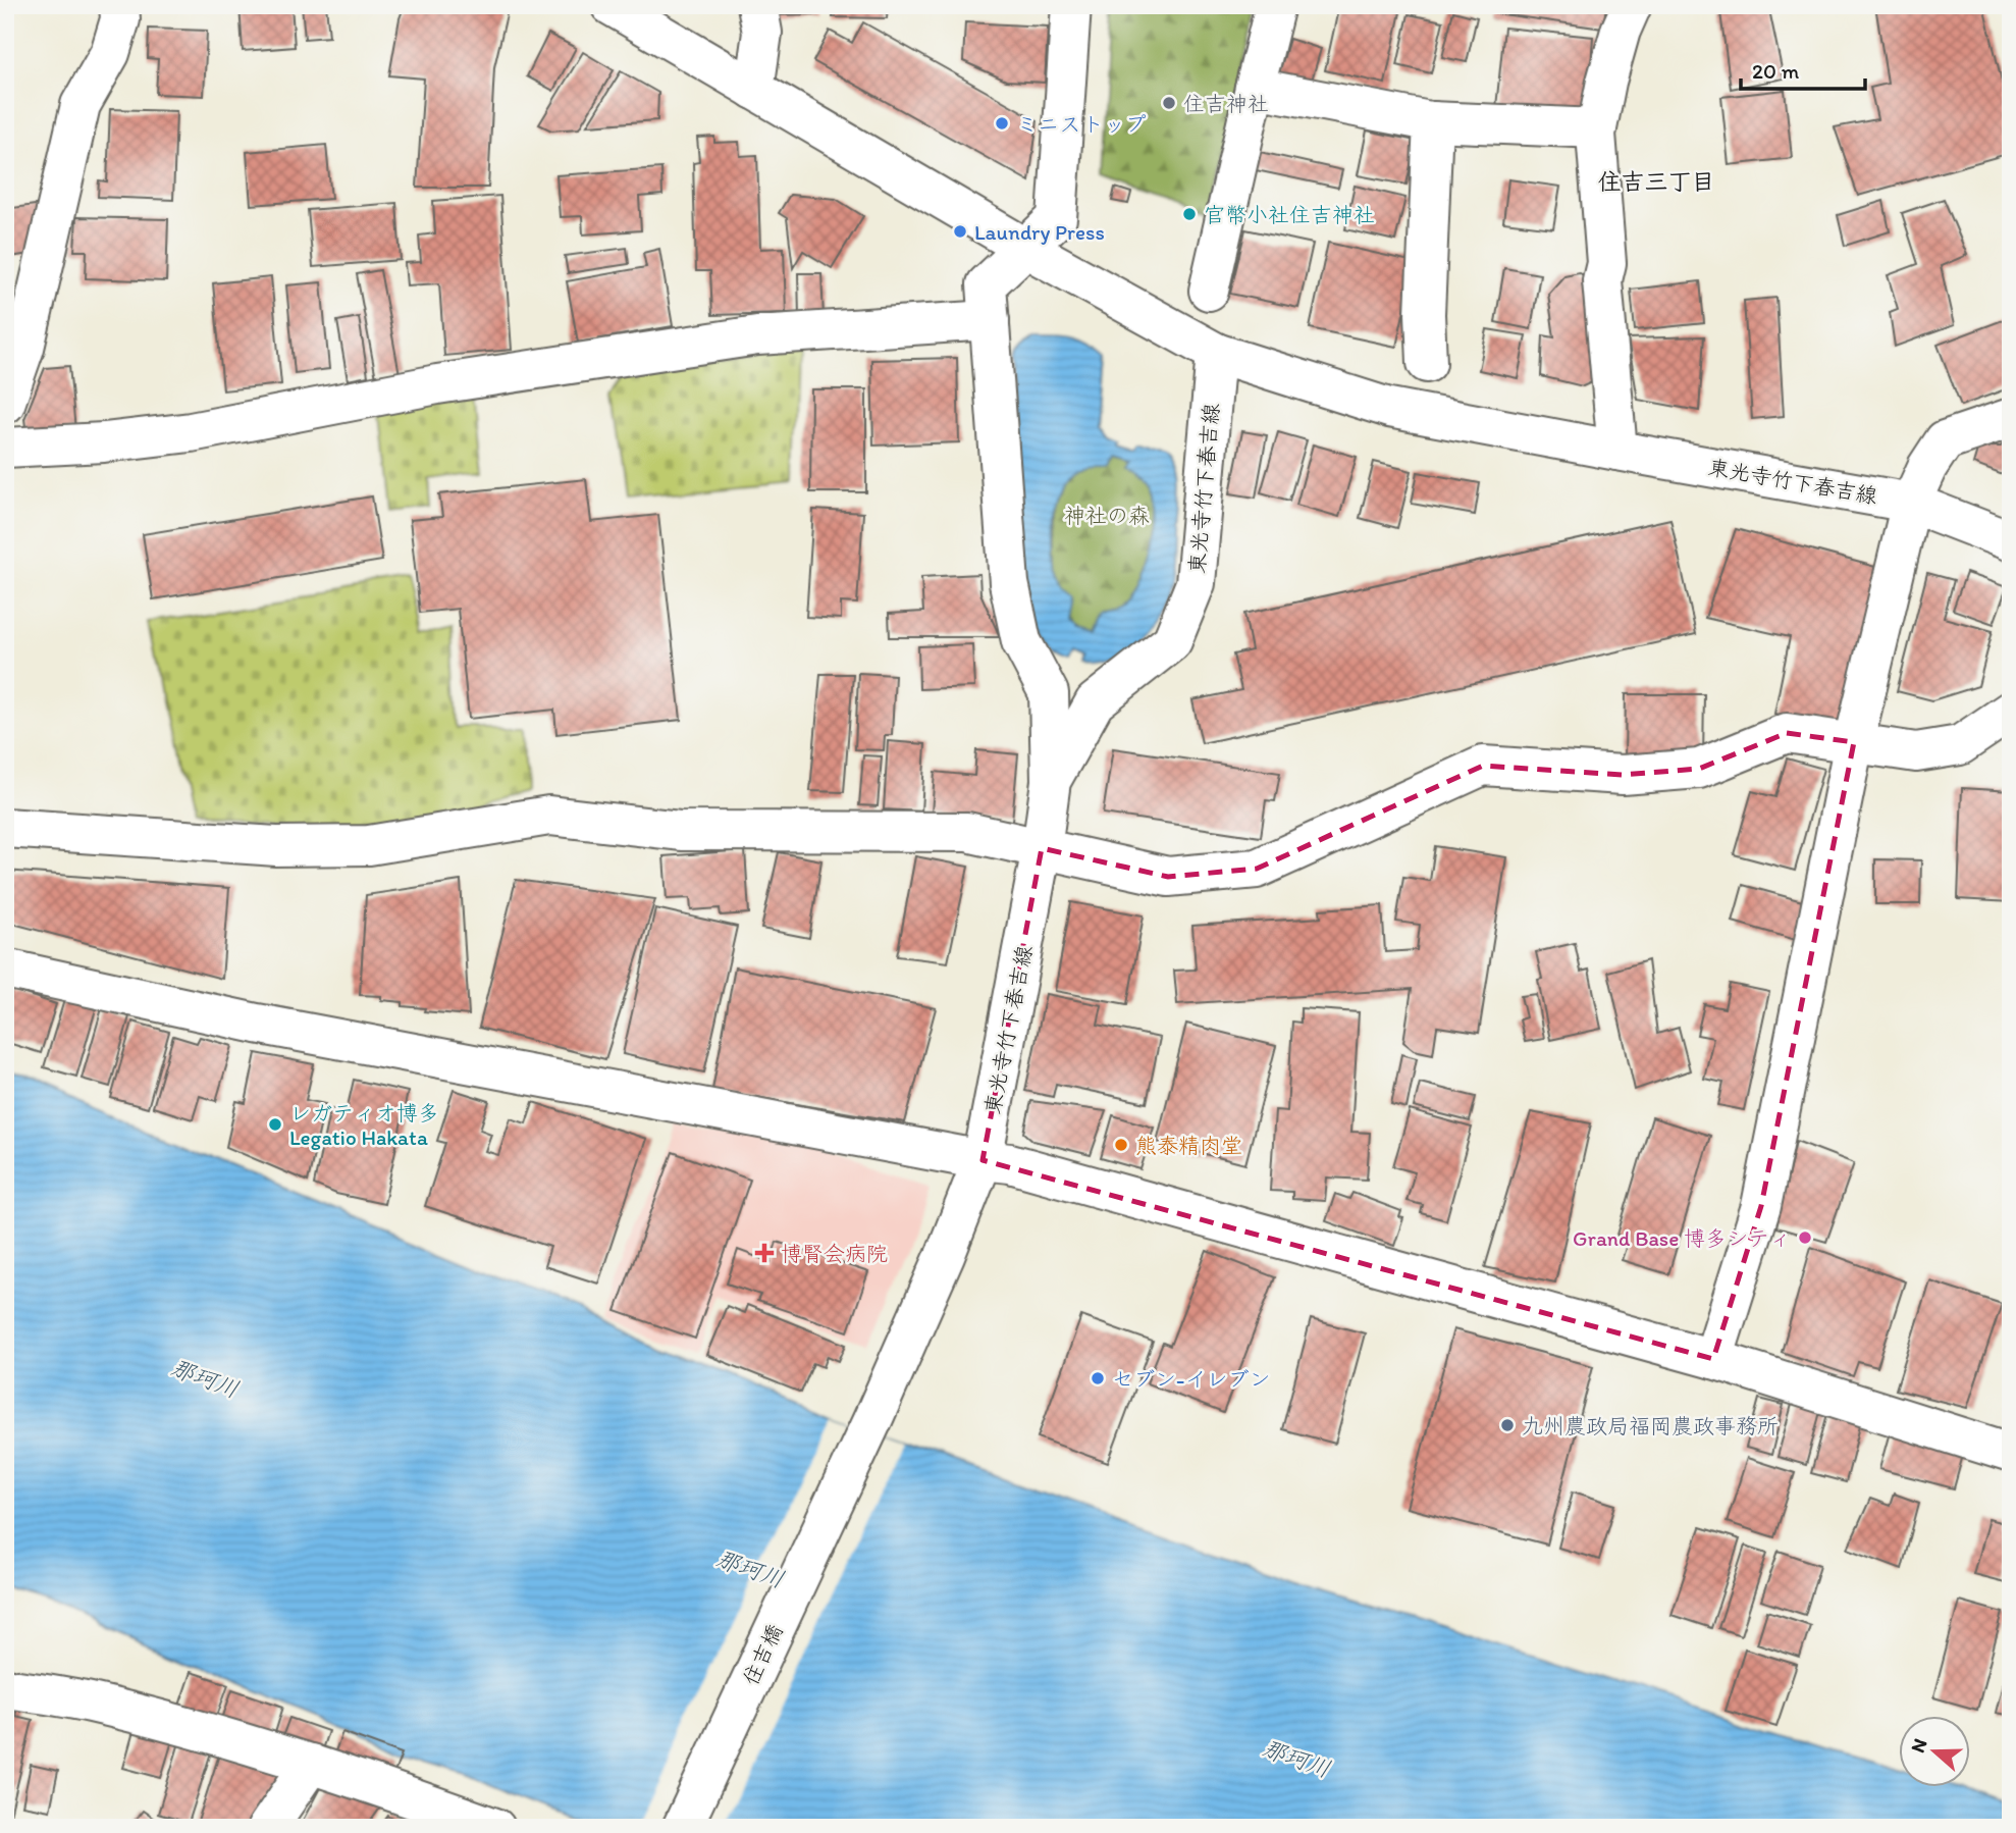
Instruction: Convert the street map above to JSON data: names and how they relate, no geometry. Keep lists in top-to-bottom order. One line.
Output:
{"streets":{"street":["東光寺竹下春吉線","住吉橋"]},"crossings":[["東光寺竹下春吉線","住吉橋"]],"districts":["住吉三丁目"],"water":["那珂川"],"parks":["神社の森"],"places":{"other":["住吉神社","ミニストップ","官幣小社住吉神社","Laundry Press","レガティオ博多 Legatio Hakata","熊泰精肉堂","Grand Base 博多シティ","セブン-イレブン","九州農政局福岡農政事務所"],"health":["博腎会病院"]},"scale_bar":"20 m","north":"left"}
